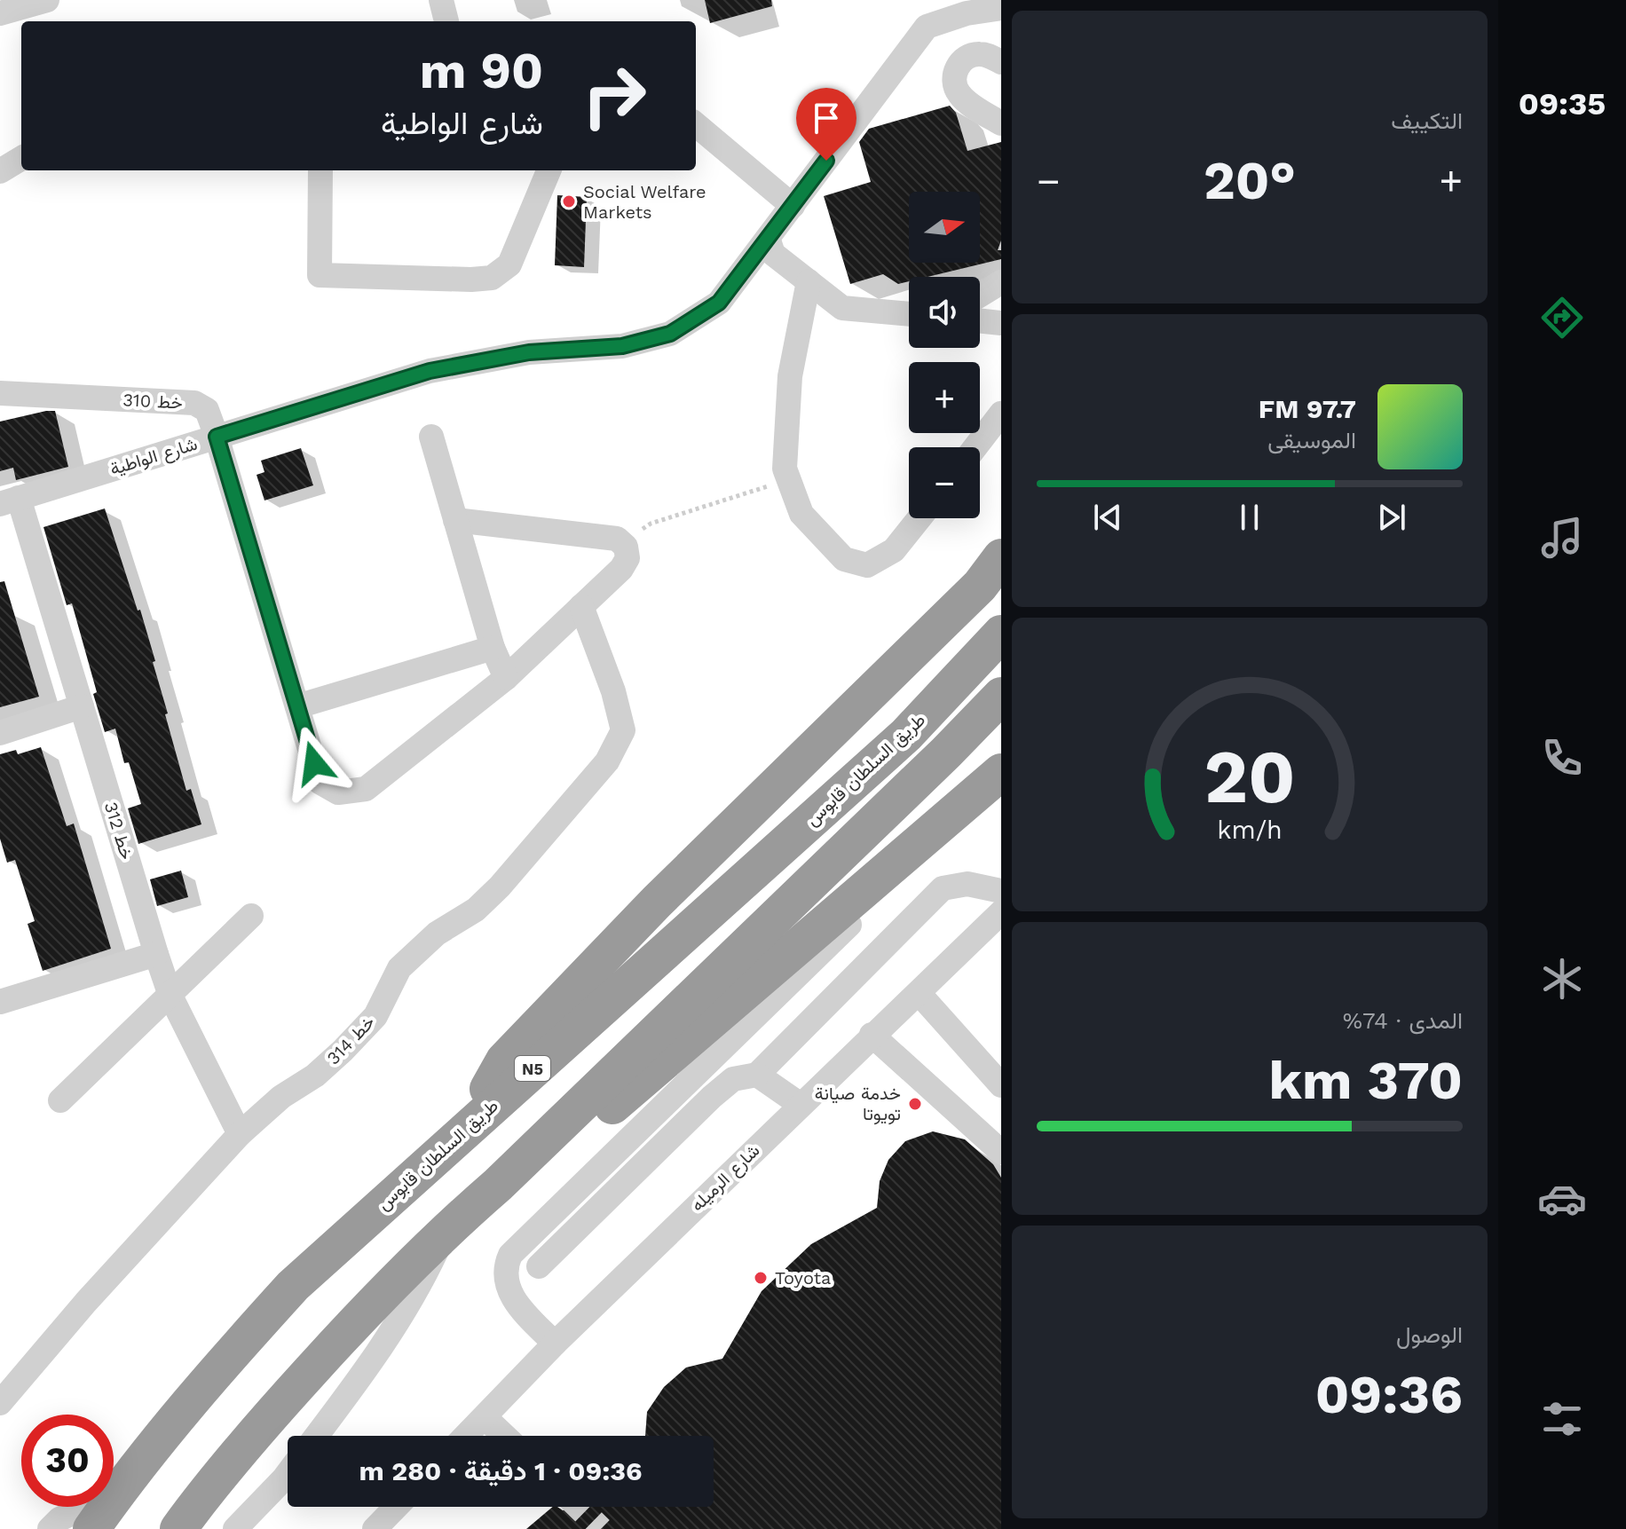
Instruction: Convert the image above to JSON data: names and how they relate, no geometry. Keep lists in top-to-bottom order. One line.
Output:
{"streets":{"highway":["طريق السلطان قابوس","N5"],"street":["خط 310","شارع الواطية","خط 312","خط 314","شارع الرميله"]},"crossings":[["خط 310","شارع الواطية"],["شارع الواطية","خط 312"],["خط 312","خط 314"]],"places":["Social Welfare Markets","خدمة صيانة تويوتا","Toyota"],"north":"right","page":{"tabs":"09:35","tile":["التكييف",["المدى · 74%","370 km"],["الوصول","09:36"]],"turn":["90 m","شارع الواطية"],"heat":["−","20°","+"],"map_buttons":["+","−"],"song":["97.7 FM","الموسيقى"],"limit":"30","trip":"09:36 · 1 دقيقة · 280 m","gauge":["20","km/h"]}}
